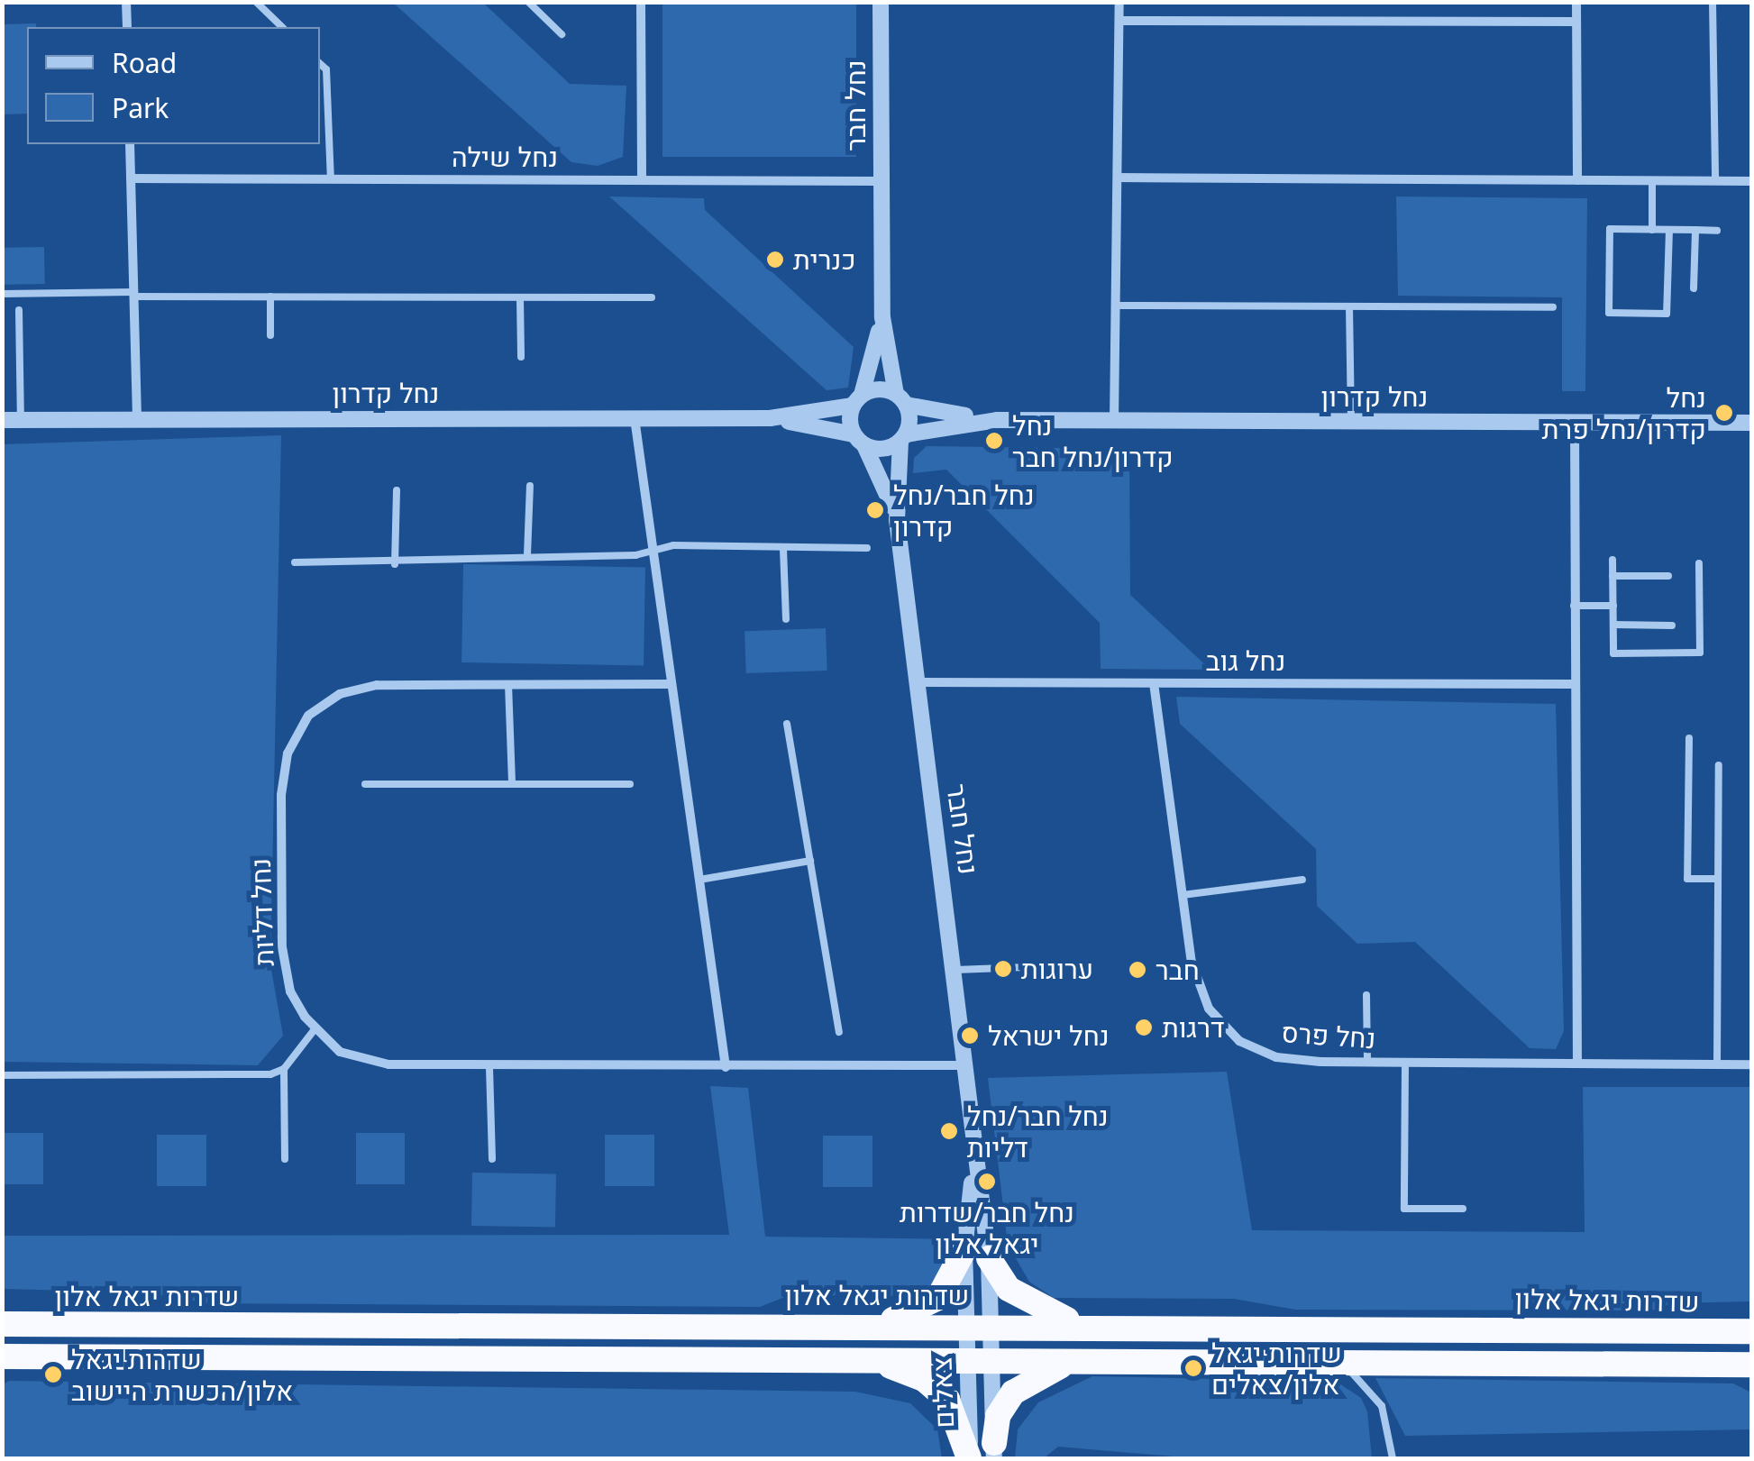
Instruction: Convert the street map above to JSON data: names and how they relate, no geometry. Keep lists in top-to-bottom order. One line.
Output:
{"streets":{"highway":["שדרות יגאל אלון"],"street":["נחל חבר","נחל שילה","נחל קדרון","נחל גוב","נחל דליות","נחל פרס","צאלים"]},"crossings":[["נחל חבר","נחל שילה"],["נחל חבר","נחל קדרון"],["נחל חבר","נחל גוב"],["נחל חבר","נחל דליות"],["נחל חבר","שדרות יגאל אלון"],["נחל חבר","צאלים"],["נחל גוב","נחל פרס"],["שדרות יגאל אלון","צאלים"]],"places":["כנרית","נחל קדרון/נחל פרת","נחל קדרון/נחל חבר","נחל חבר/נחל קדרון","ערוגות","חבר","דרגות","נחל ישראל","נחל חבר/נחל דליות","נחל חבר/שדרות יגאל אלון","שדרות יגאל אלון/צאלים","שדרות יגאל אלון/הכשרת היישוב"],"legend":["Road","Park"]}
